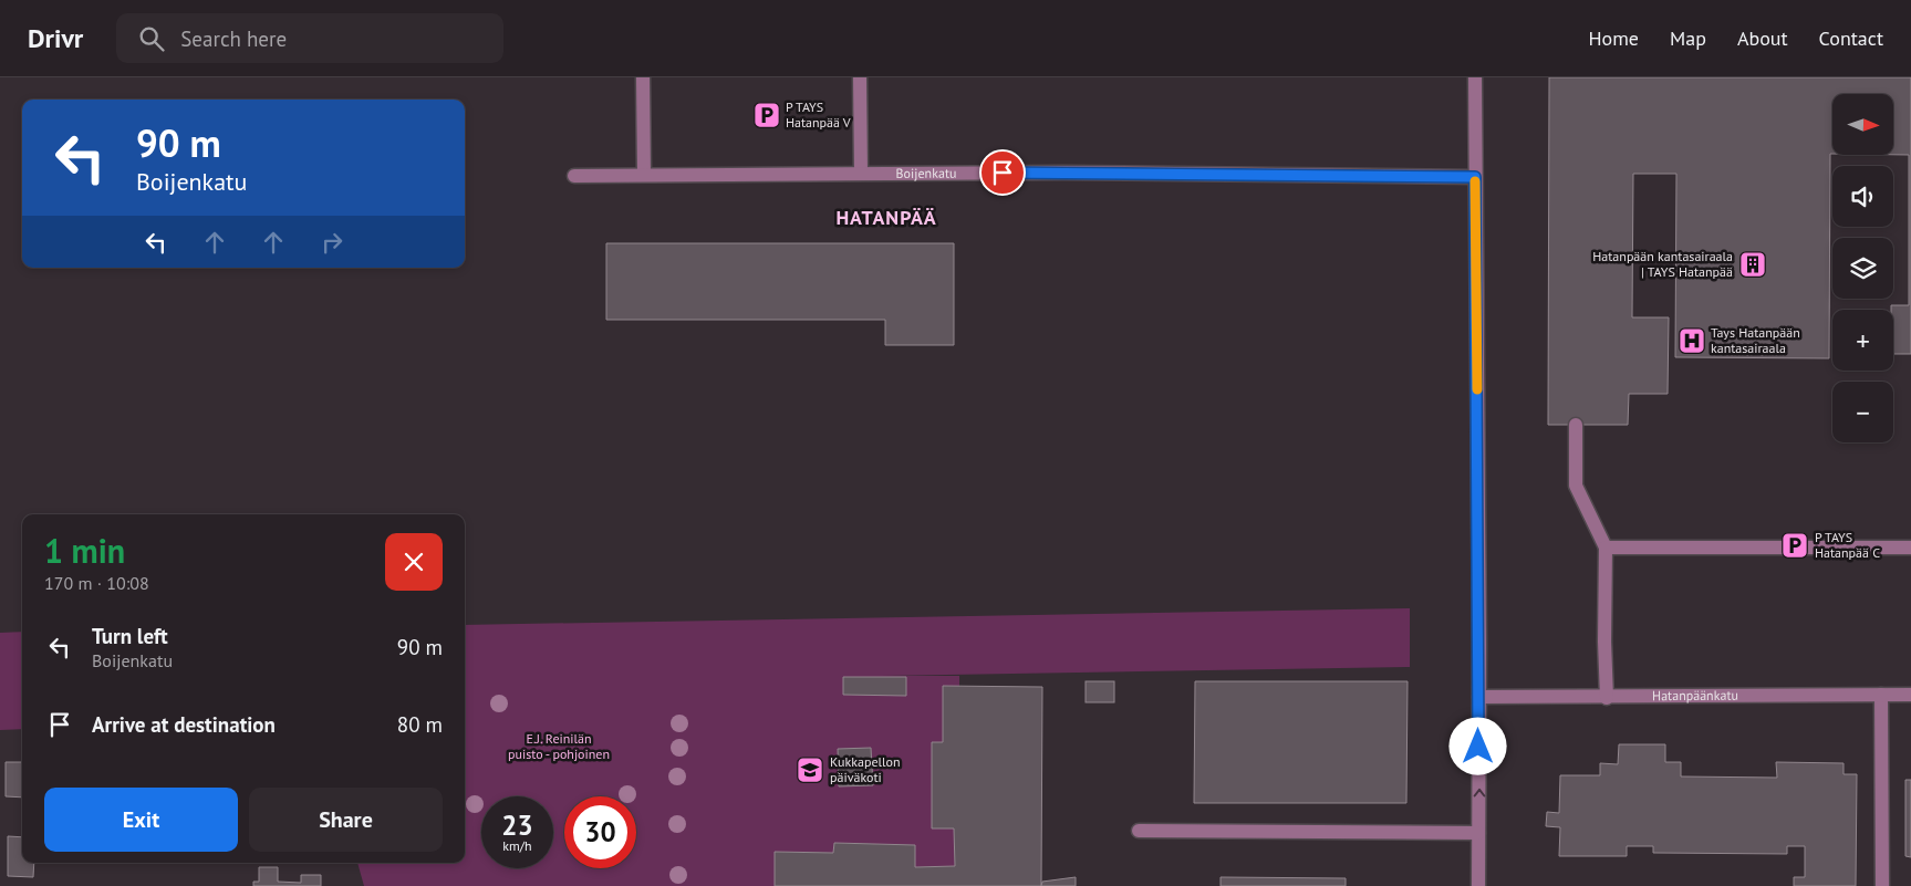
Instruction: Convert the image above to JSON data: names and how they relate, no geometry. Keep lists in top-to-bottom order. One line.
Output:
{"streets":{"street":["Boijenkatu","Hatanpäänkatu"]},"districts":["HATANPÄÄ"],"parks":["E.J. Reinilän puisto - pohjoinen"],"places":{"parking":["P TAYS Hatanpää V","P TAYS Hatanpää C"],"building":["Hatanpään kantasairaala | TAYS Hatanpää"],"hospital":["Tays Hatanpään kantasairaala"],"school or university":["Kukkapellon päiväkoti"]},"north":"right","page":{"header":"Drivr","search":"Search here","nav":["Home","Map","About","Contact"],"map_buttons":["+","−"],"turn":["90 m","Boijenkatu"],"heading":["1 min","170 m · 10:08"],"list":[{"name":"Turn left","note":"Boijenkatu","value":"90 m"},{"name":"Arrive at destination","value":"80 m"}],"buttons":["Exit","Share"],"speed":"23 km/h","limit":"30"}}
